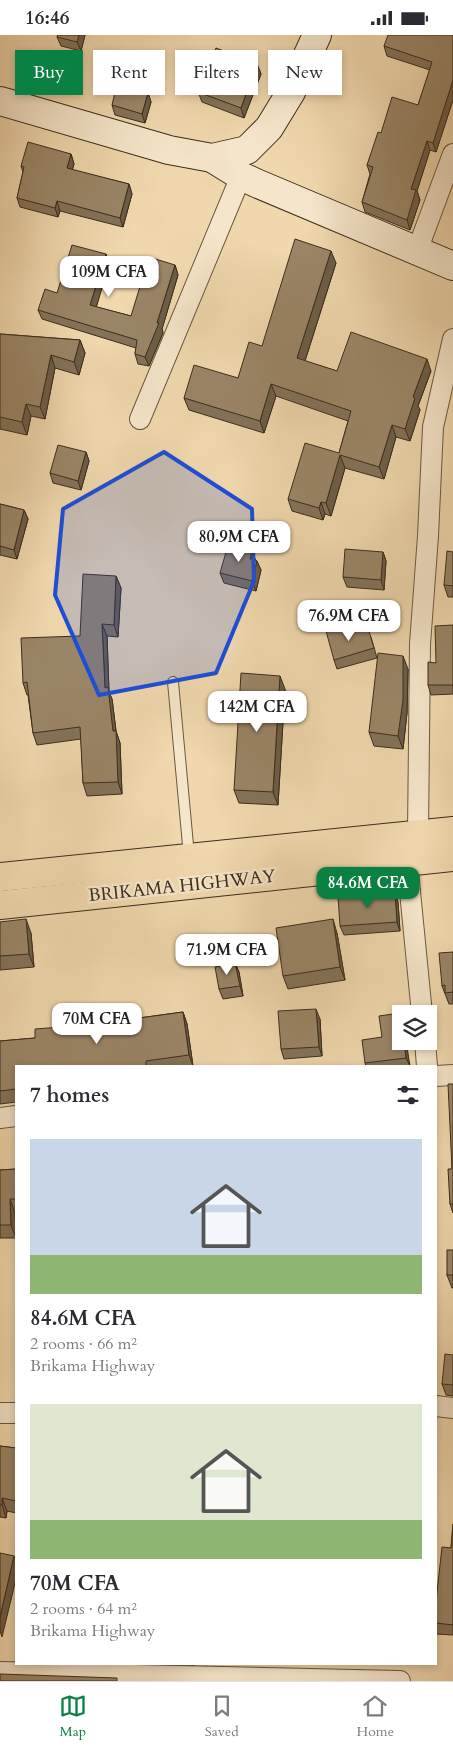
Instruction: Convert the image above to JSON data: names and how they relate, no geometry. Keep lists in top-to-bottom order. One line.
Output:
{"streets":{"highway":["BRIKAMA HIGHWAY"]},"page":{"status":"16:46","chip":["Buy","Rent","Filters","New"],"price":["109M CFA","80.9M CFA","76.9M CFA","142M CFA","84.6M CFA","71.9M CFA","70M CFA"],"heading":"7 homes","list":[{"name":"84.6M CFA","note":"2 rooms · 66 m² · Brikama Highway"},{"name":"70M CFA","note":"2 rooms · 64 m² · Brikama Highway"}],"tabs":["Map","Saved","Home"]}}
